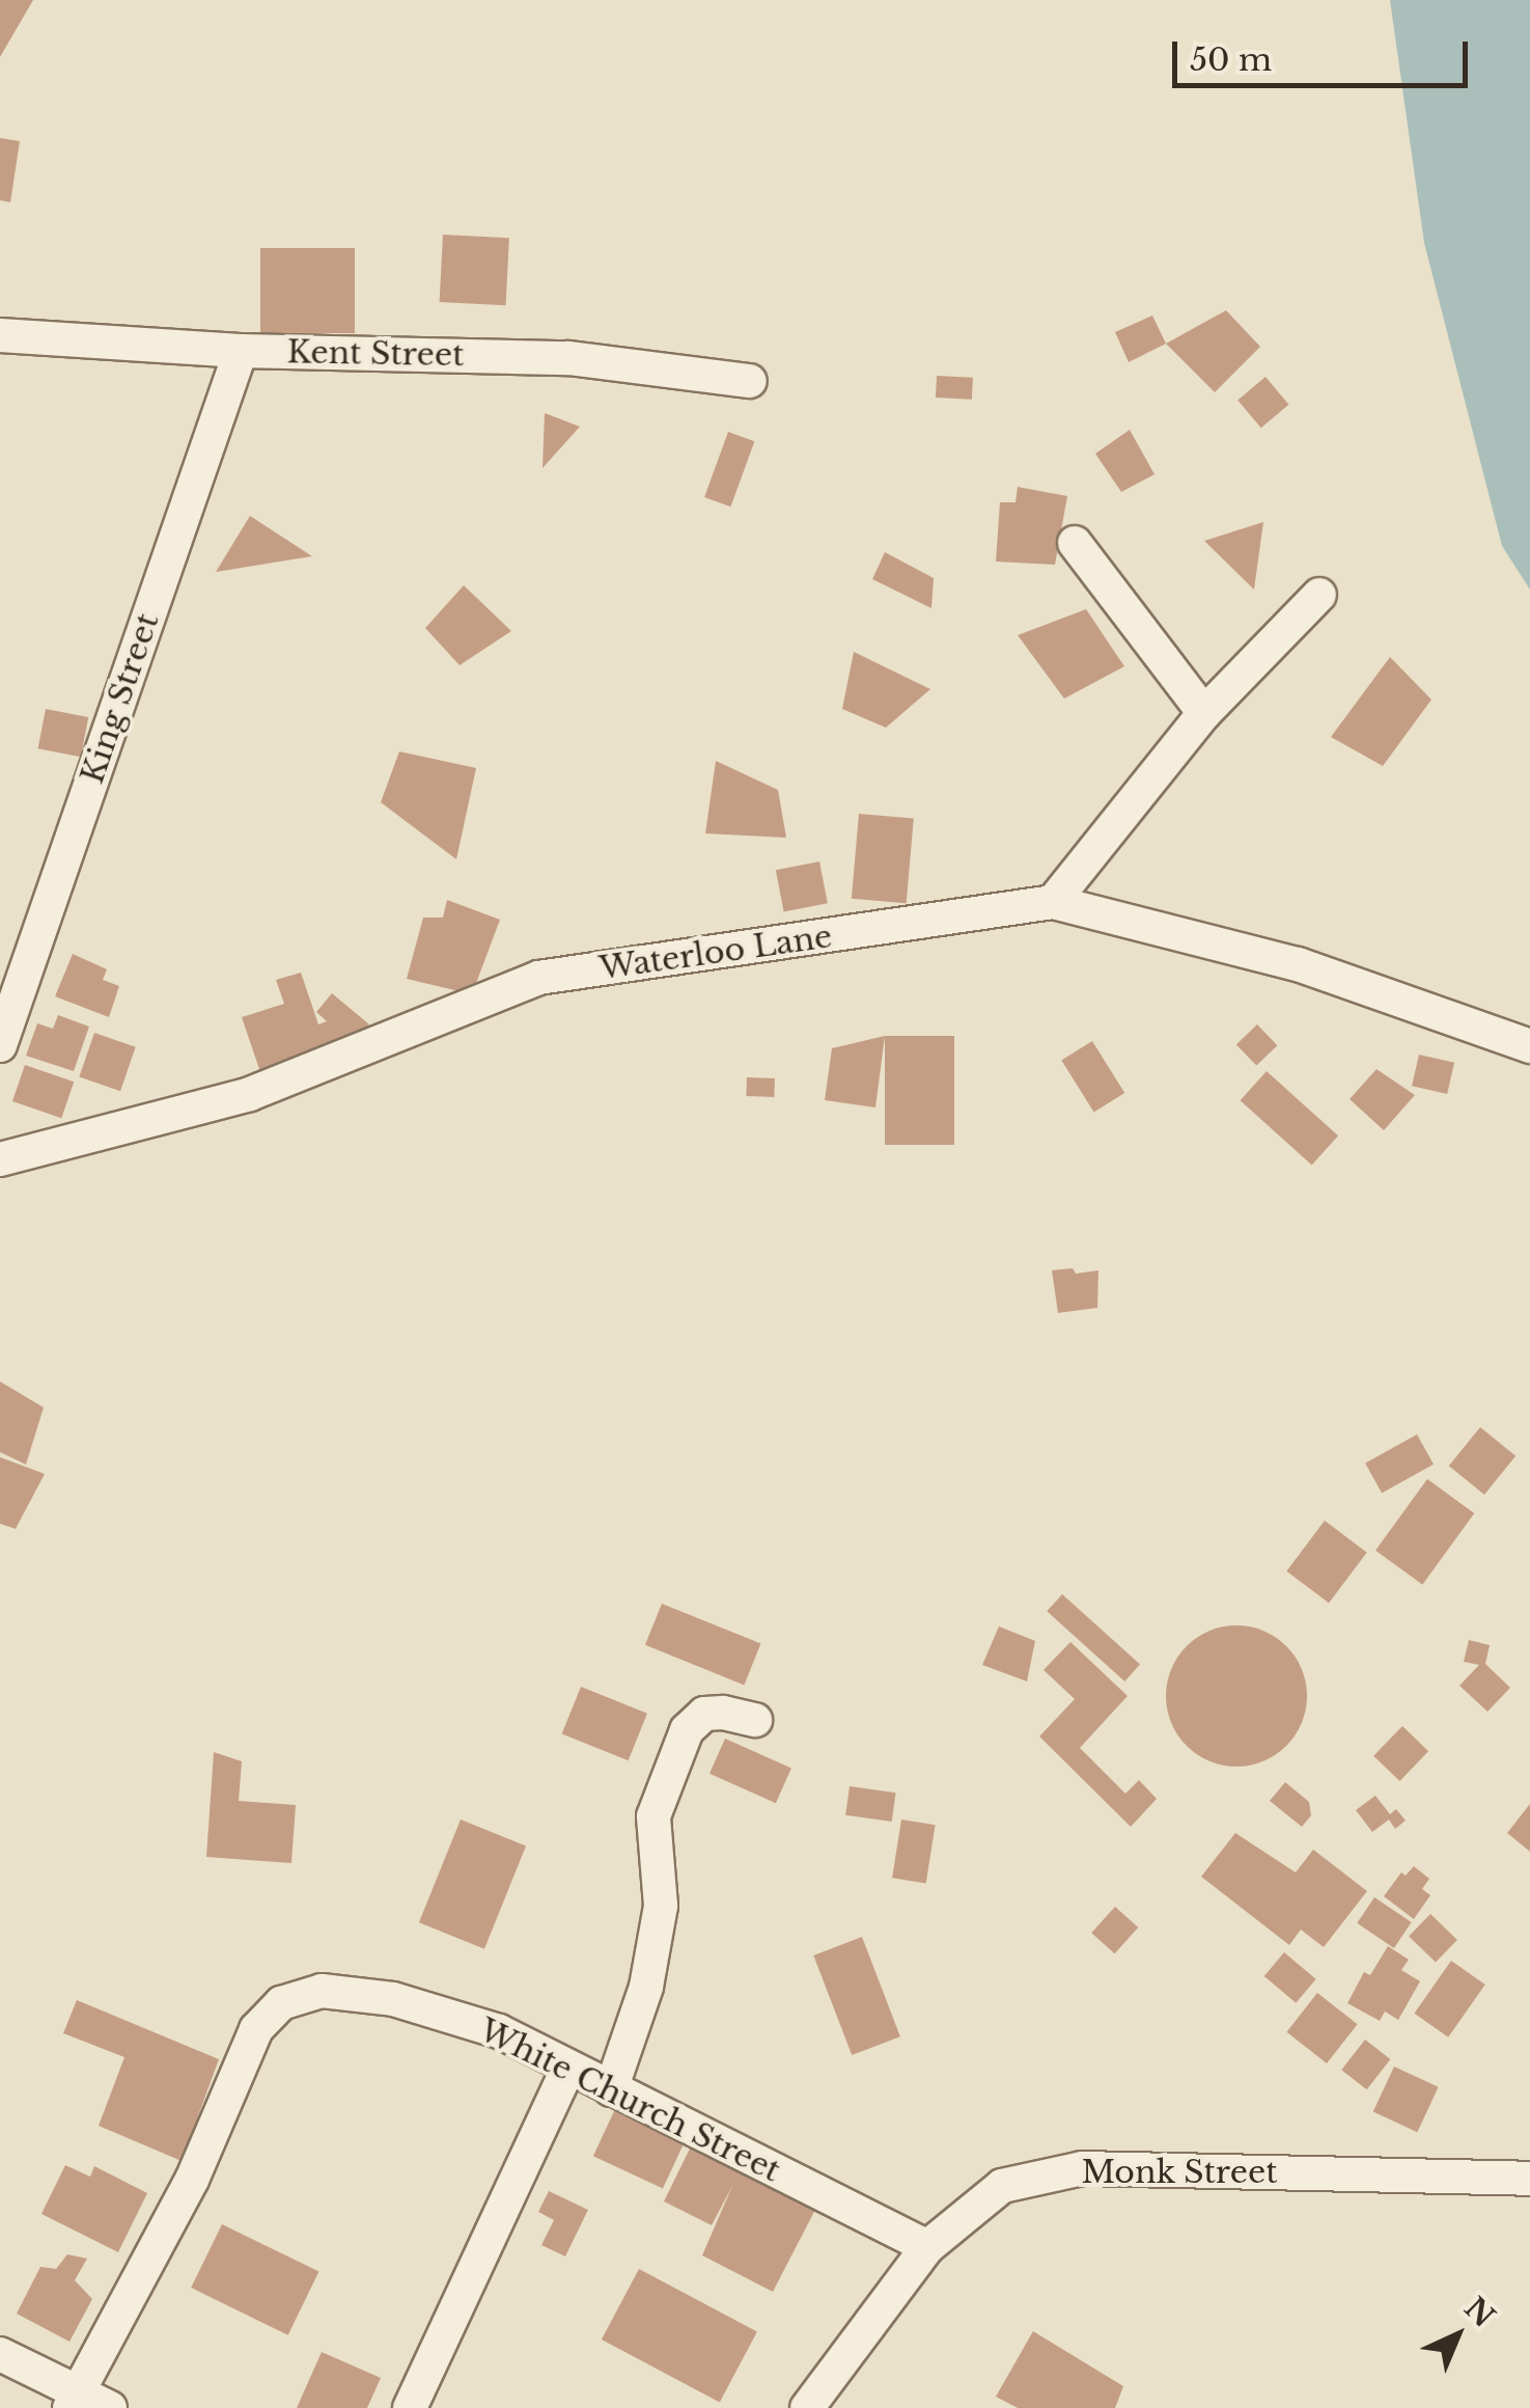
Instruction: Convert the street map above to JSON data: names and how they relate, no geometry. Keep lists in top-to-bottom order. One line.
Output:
{"streets":{"street":["Kent Street","King Street","Waterloo Lane","White Church Street","Monk Street"]},"crossings":[["Kent Street","King Street"],["White Church Street","Monk Street"]],"scale_bar":"50 m","north":"top right"}
